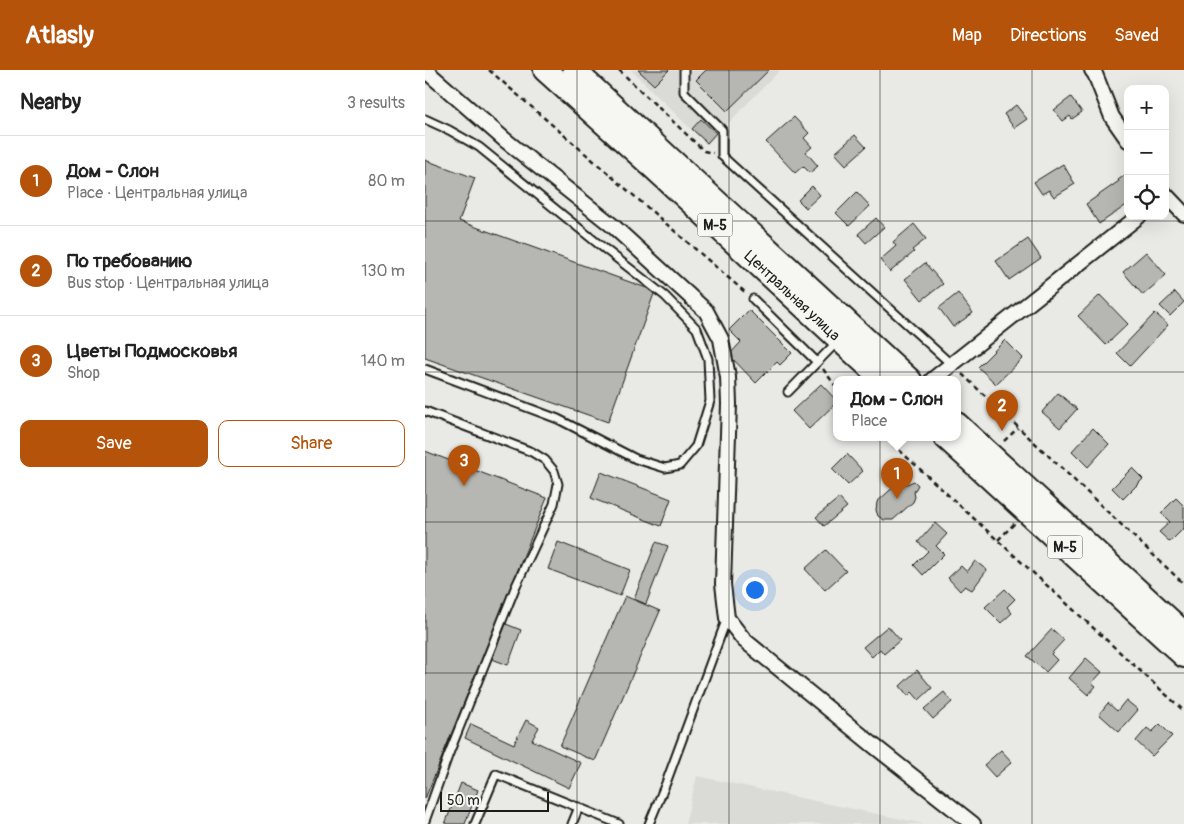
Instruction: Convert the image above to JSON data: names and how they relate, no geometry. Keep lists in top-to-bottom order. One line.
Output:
{"streets":{"main road":["М-5","Центральная улица"]},"scale_bar":"50 m","page":{"header":"Atlasly","nav":["Map","Directions","Saved"],"heading":["Nearby","3 results"],"map_buttons":["+","−"],"list":[{"mark":"1","name":"Дом - Слон","note":"Place · Центральная улица","value":"80 m"},{"mark":"2","name":"По требованию","note":"Bus stop · Центральная улица","value":"130 m"},{"mark":"3","name":"Цветы Подмосковья","note":"Shop","value":"140 m"}],"popup":["Дом - Слон","Place"],"pins":["2","3","1"],"buttons":["Save","Share"],"scale":"50 m"}}
